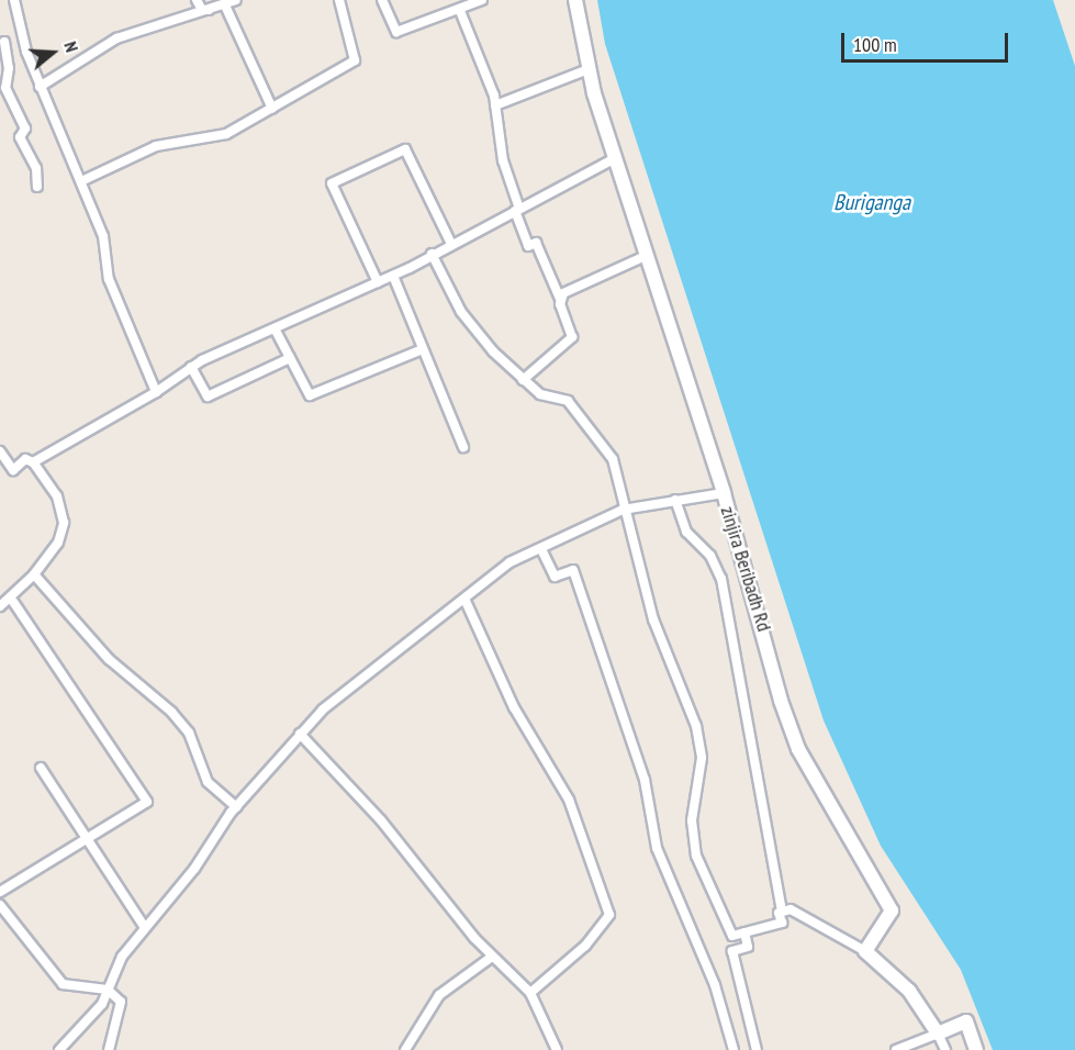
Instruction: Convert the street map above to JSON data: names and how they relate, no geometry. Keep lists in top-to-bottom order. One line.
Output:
{"streets":{"street":["zinjira Beribadh Rd"]},"water":["Buriganga"],"scale_bar":"100 m","north":"right"}
